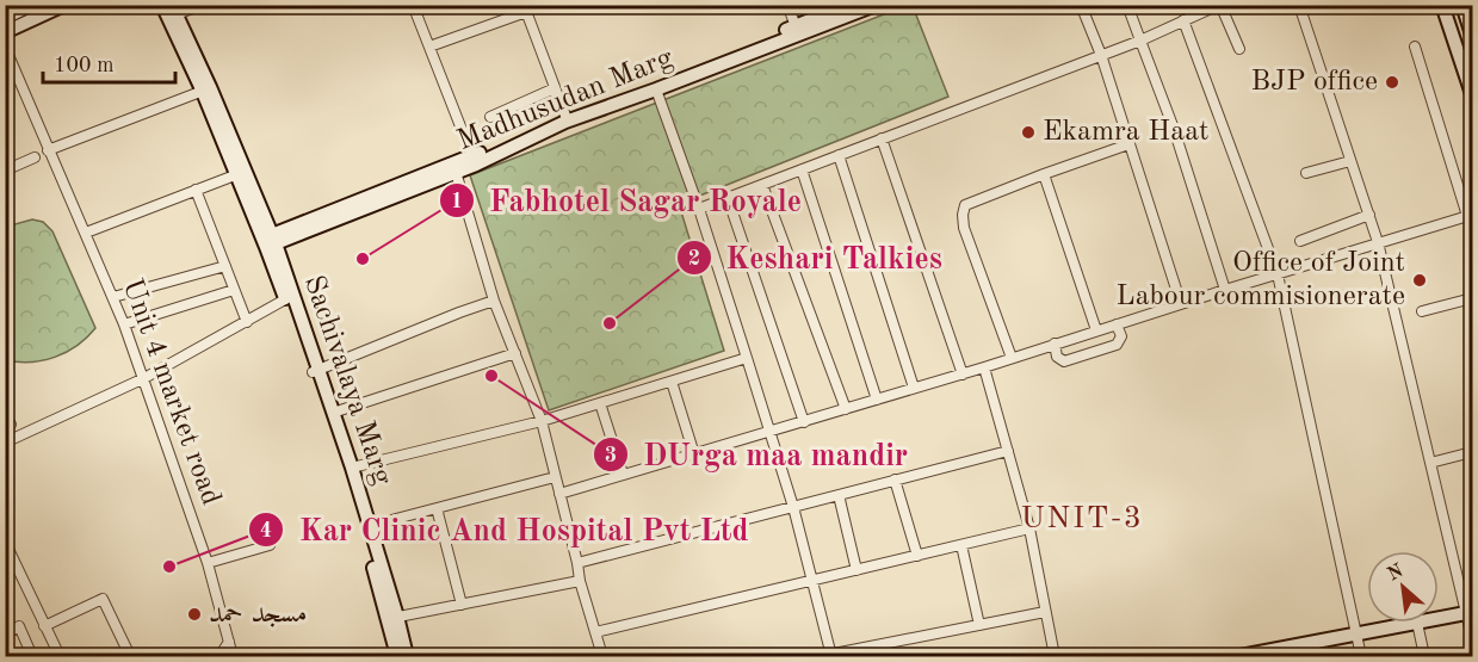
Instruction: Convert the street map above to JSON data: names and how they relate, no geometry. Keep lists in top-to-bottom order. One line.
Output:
{"streets":{"main road":["Madhusudan Marg","Sachivalaya Marg"],"street":["Unit 4 market road"]},"crossings":[["Madhusudan Marg","Sachivalaya Marg"]],"districts":["UNIT-3"],"places":["BJP office","Ekamra Haat","Fabhotel Sagar Royale","Office of Joint Labour commisionerate","Keshari Talkies","DUrga maa mandir","Kar Clinic And Hospital Pvt Ltd","مسجد حمد"],"scale_bar":"100 m","north":"top left"}
